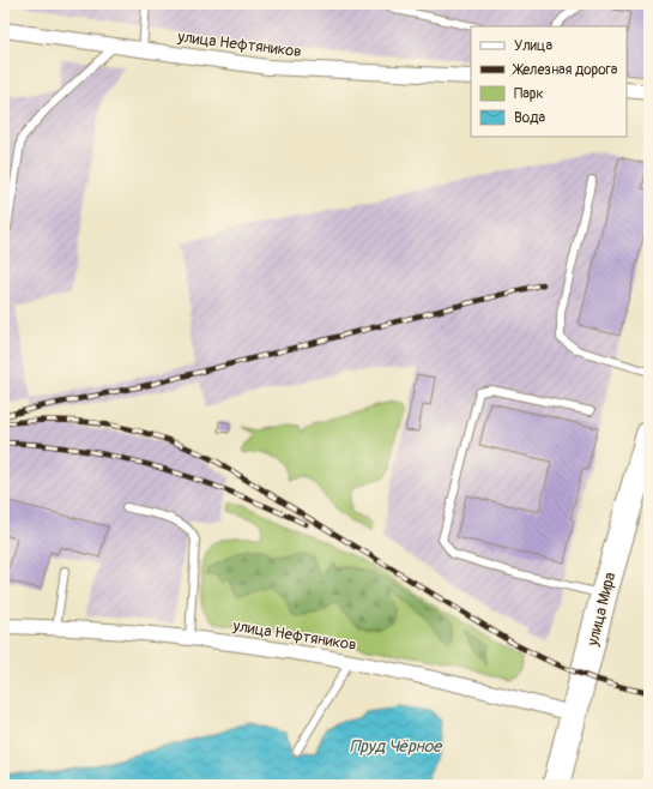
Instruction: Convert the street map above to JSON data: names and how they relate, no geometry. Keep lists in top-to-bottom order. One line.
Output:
{"streets":{"highway":["улица Мира"],"street":["улица Нефтяников"]},"crossings":[["улица Нефтяников","улица Мира"]],"water":["Пруд Чёрное"],"legend":["Улица","Железная дорога","Парк","Вода"]}
